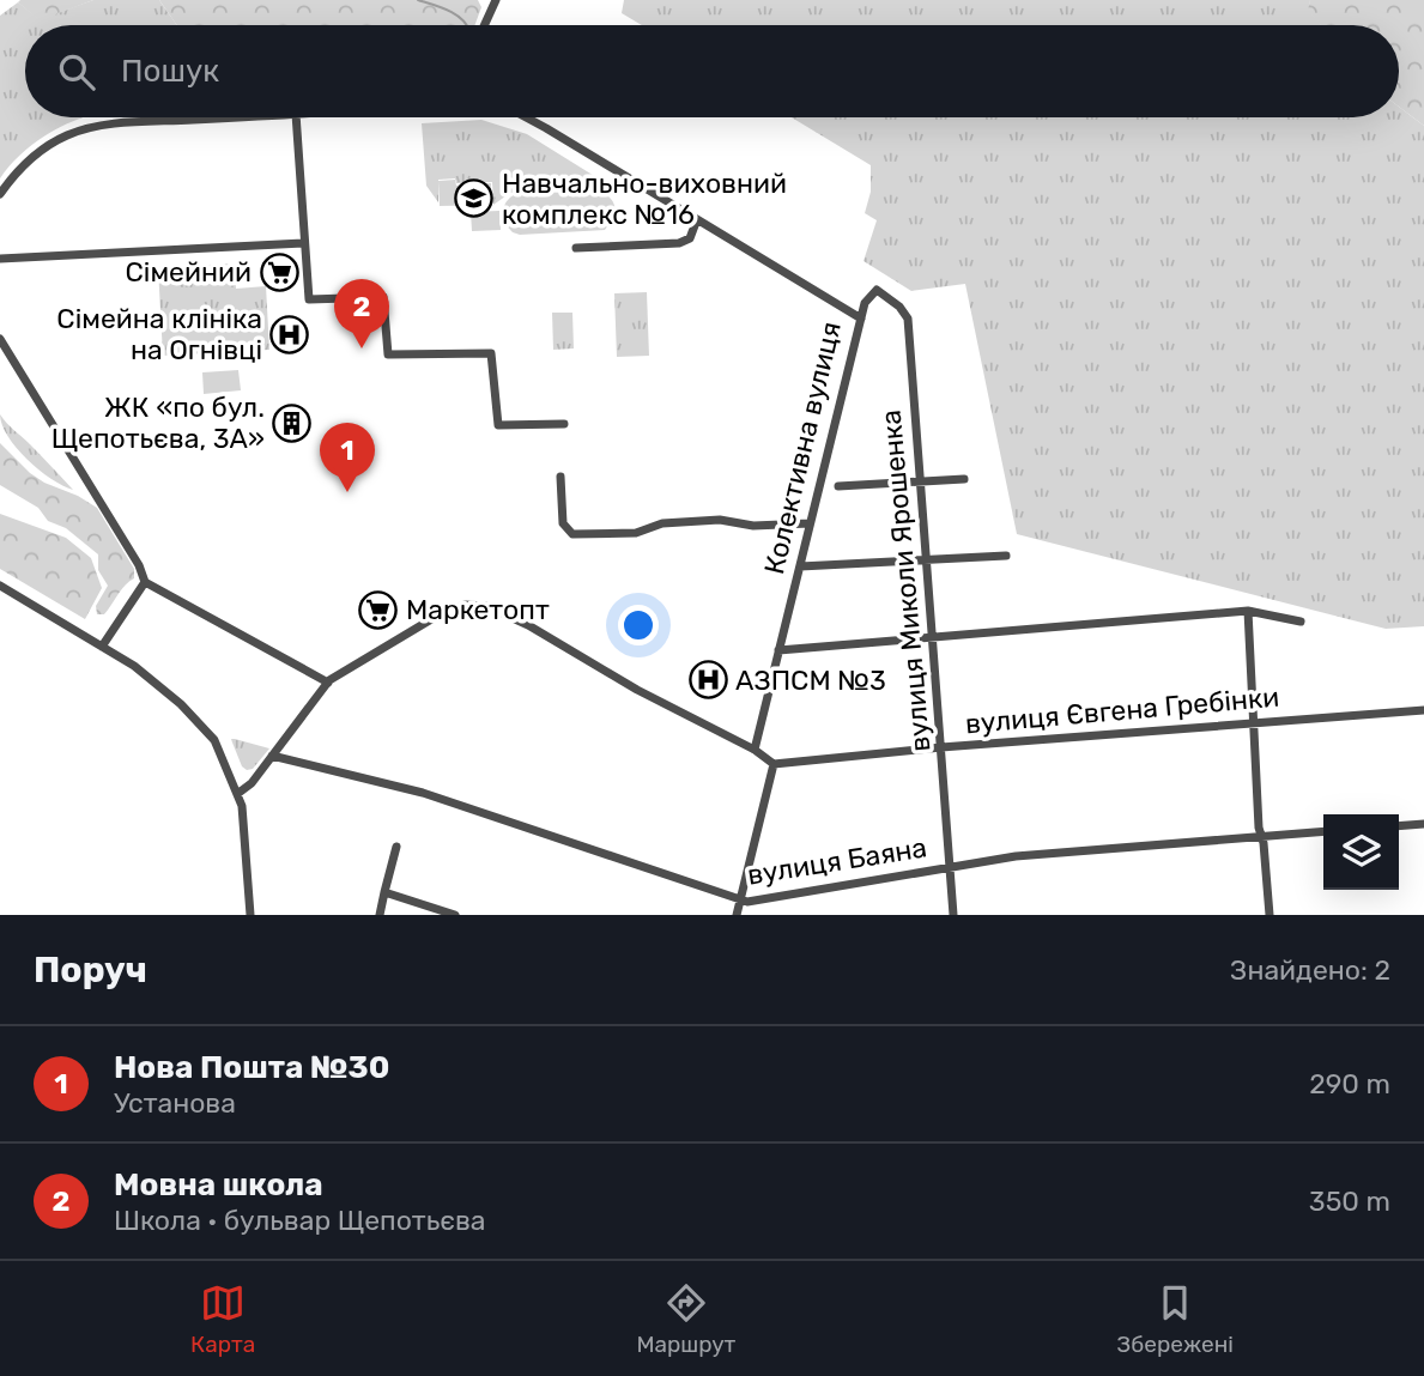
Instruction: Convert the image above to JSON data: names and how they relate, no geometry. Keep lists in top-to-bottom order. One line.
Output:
{"streets":{"street":["Колективна вулиця","вулиця Миколи Ярошенка","вулиця Євгена Гребінки","вулиця Баяна"]},"crossings":[["Колективна вулиця","вулиця Миколи Ярошенка"],["вулиця Миколи Ярошенка","вулиця Євгена Гребінки"],["вулиця Миколи Ярошенка","вулиця Баяна"]],"places":{"school or university":["Навчально-виховний комплекс №16"],"supermarket":["Сімейний","Маркетопт"],"hospital":["Сімейна клініка на Огнівці","АЗПСМ №3"],"building":["ЖК «по бул. Щепотьєва, 3А»"]},"page":{"search":"Пошук","pins":["2","1"],"heading":["Поруч","Знайдено: 2"],"list":[{"mark":"1","name":"Нова Пошта №30","note":"Установа","value":"290 m"},{"mark":"2","name":"Мовна школа","note":"Школа · бульвар Щепотьєва","value":"350 m"}],"nav":["Карта","Маршрут","Збережені"]}}
